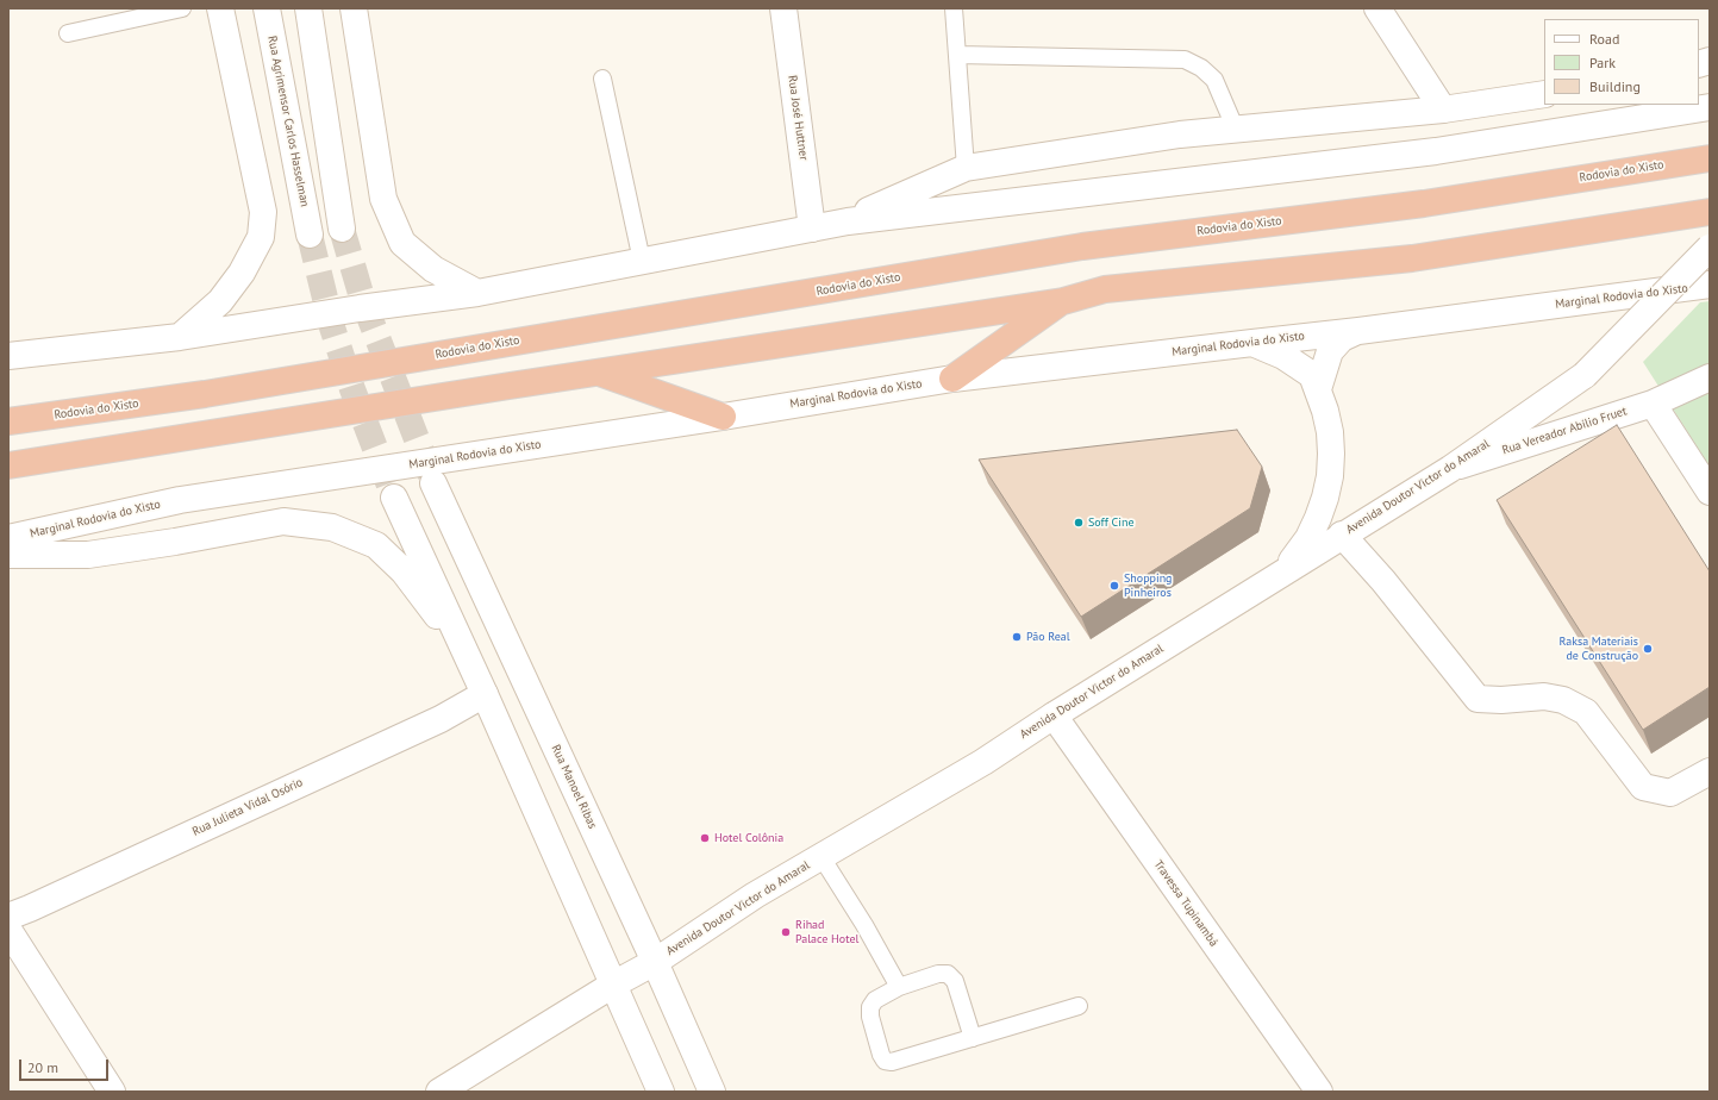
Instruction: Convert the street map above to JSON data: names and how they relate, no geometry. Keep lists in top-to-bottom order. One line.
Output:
{"streets":{"highway":["Rodovia do Xisto"],"main road":["Rua José Huttner","Rua Agrimensor Carlos Hasselman","Marginal Rodovia do Xisto","Rua Vereador Abilio Fruet","Avenida Doutor Victor do Amaral","Rua Manoel Ribas","Rua Julieta Vidal Osório","Travessa Tupinambá"]},"crossings":[["Rua Vereador Abilio Fruet","Avenida Doutor Victor do Amaral"],["Avenida Doutor Victor do Amaral","Rua Manoel Ribas"],["Avenida Doutor Victor do Amaral","Travessa Tupinambá"]],"places":["Soff Cine","Shopping Pinheiros","Pão Real","Raksa Materiais de Construção","Hotel Colônia","Rihad Palace Hotel"],"legend":["Road","Park","Building"],"scale_bar":"20 m"}
